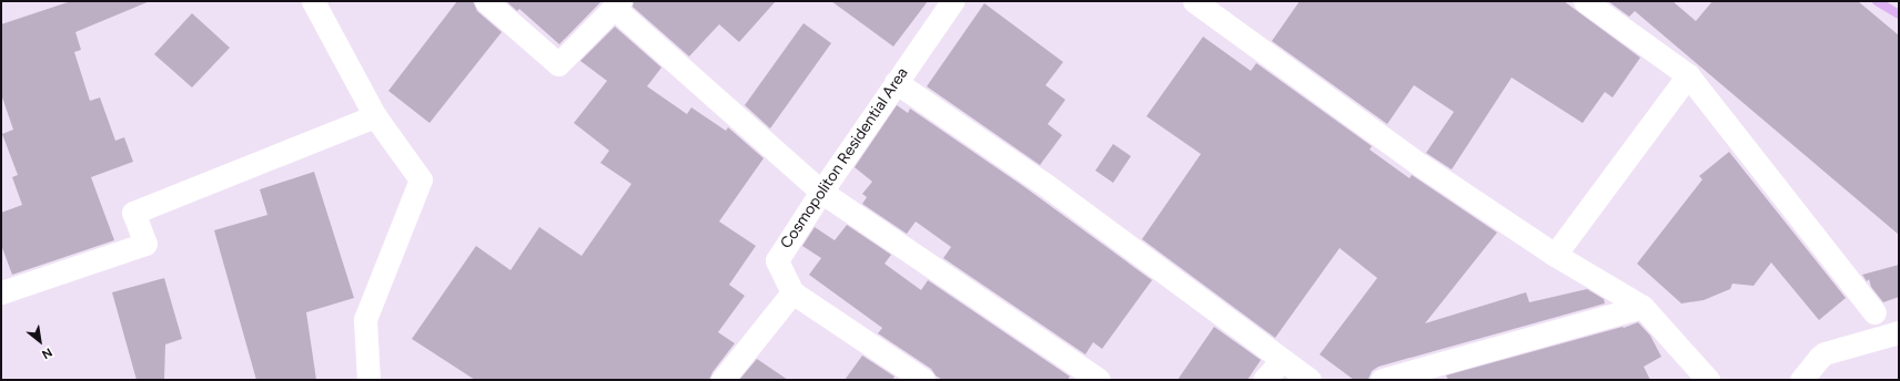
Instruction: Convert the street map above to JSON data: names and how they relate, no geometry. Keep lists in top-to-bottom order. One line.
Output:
{"streets":{"street":["Cosmopoliton Residential Area"]},"north":"bottom right"}
